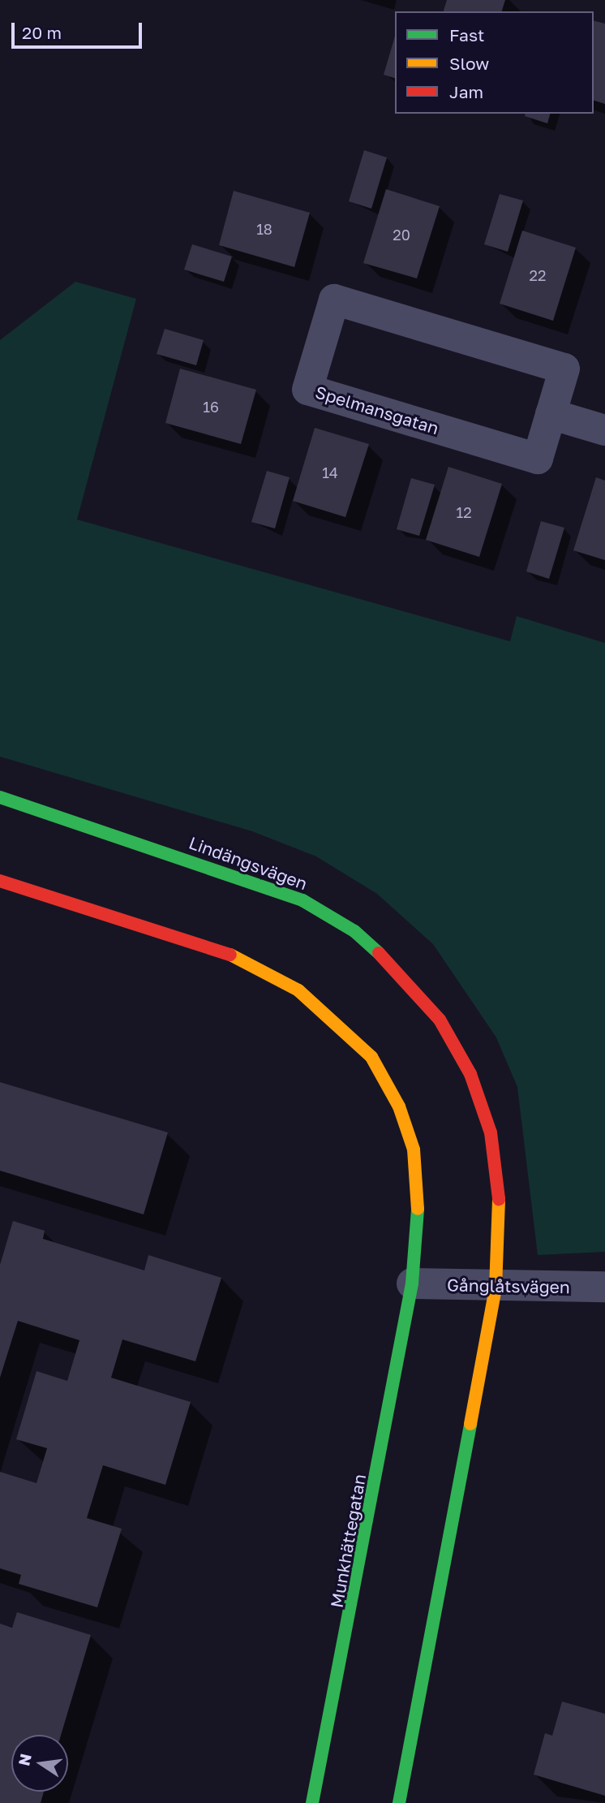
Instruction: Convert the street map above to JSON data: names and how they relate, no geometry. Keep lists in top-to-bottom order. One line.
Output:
{"streets":{"street":["Spelmansgatan","Lindängsvägen","Gånglåtsvägen","Munkhättegatan"]},"crossings":[["Lindängsvägen","Gånglåtsvägen"],["Gånglåtsvägen","Munkhättegatan"]],"house_numbers":["18","20","22","16","14","12"],"legend":["Fast","Slow","Jam"],"scale_bar":"20 m","north":"left"}
